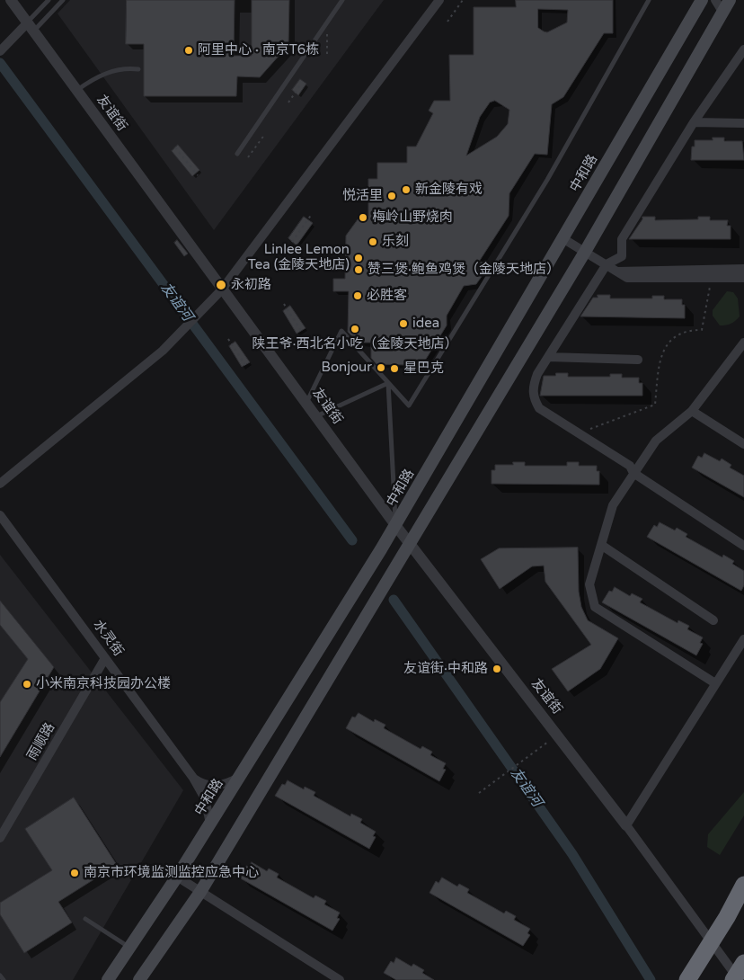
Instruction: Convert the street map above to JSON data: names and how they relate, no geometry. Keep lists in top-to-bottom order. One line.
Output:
{"streets":{"main road":["中和路"],"street":["友谊街","水灵街","雨顺路"]},"crossings":[["友谊街","中和路"],["中和路","水灵街"],["水灵街","雨顺路"]],"water":["友谊河"],"places":["阿里中心 · 南京T6栋","新金陵有戏","悦活里","梅岭山野烧肉","乐刻","Linlee Lemon Tea (金陵天地店)","赞三煲·鲍鱼鸡煲（金陵天地店）","永初路","必胜客","idea","陕王爷·西北名小吃（金陵天地店）","Bonjour","星巴克","友谊街·中和路","小米南京科技园办公楼","南京市环境监测监控应急中心"]}
